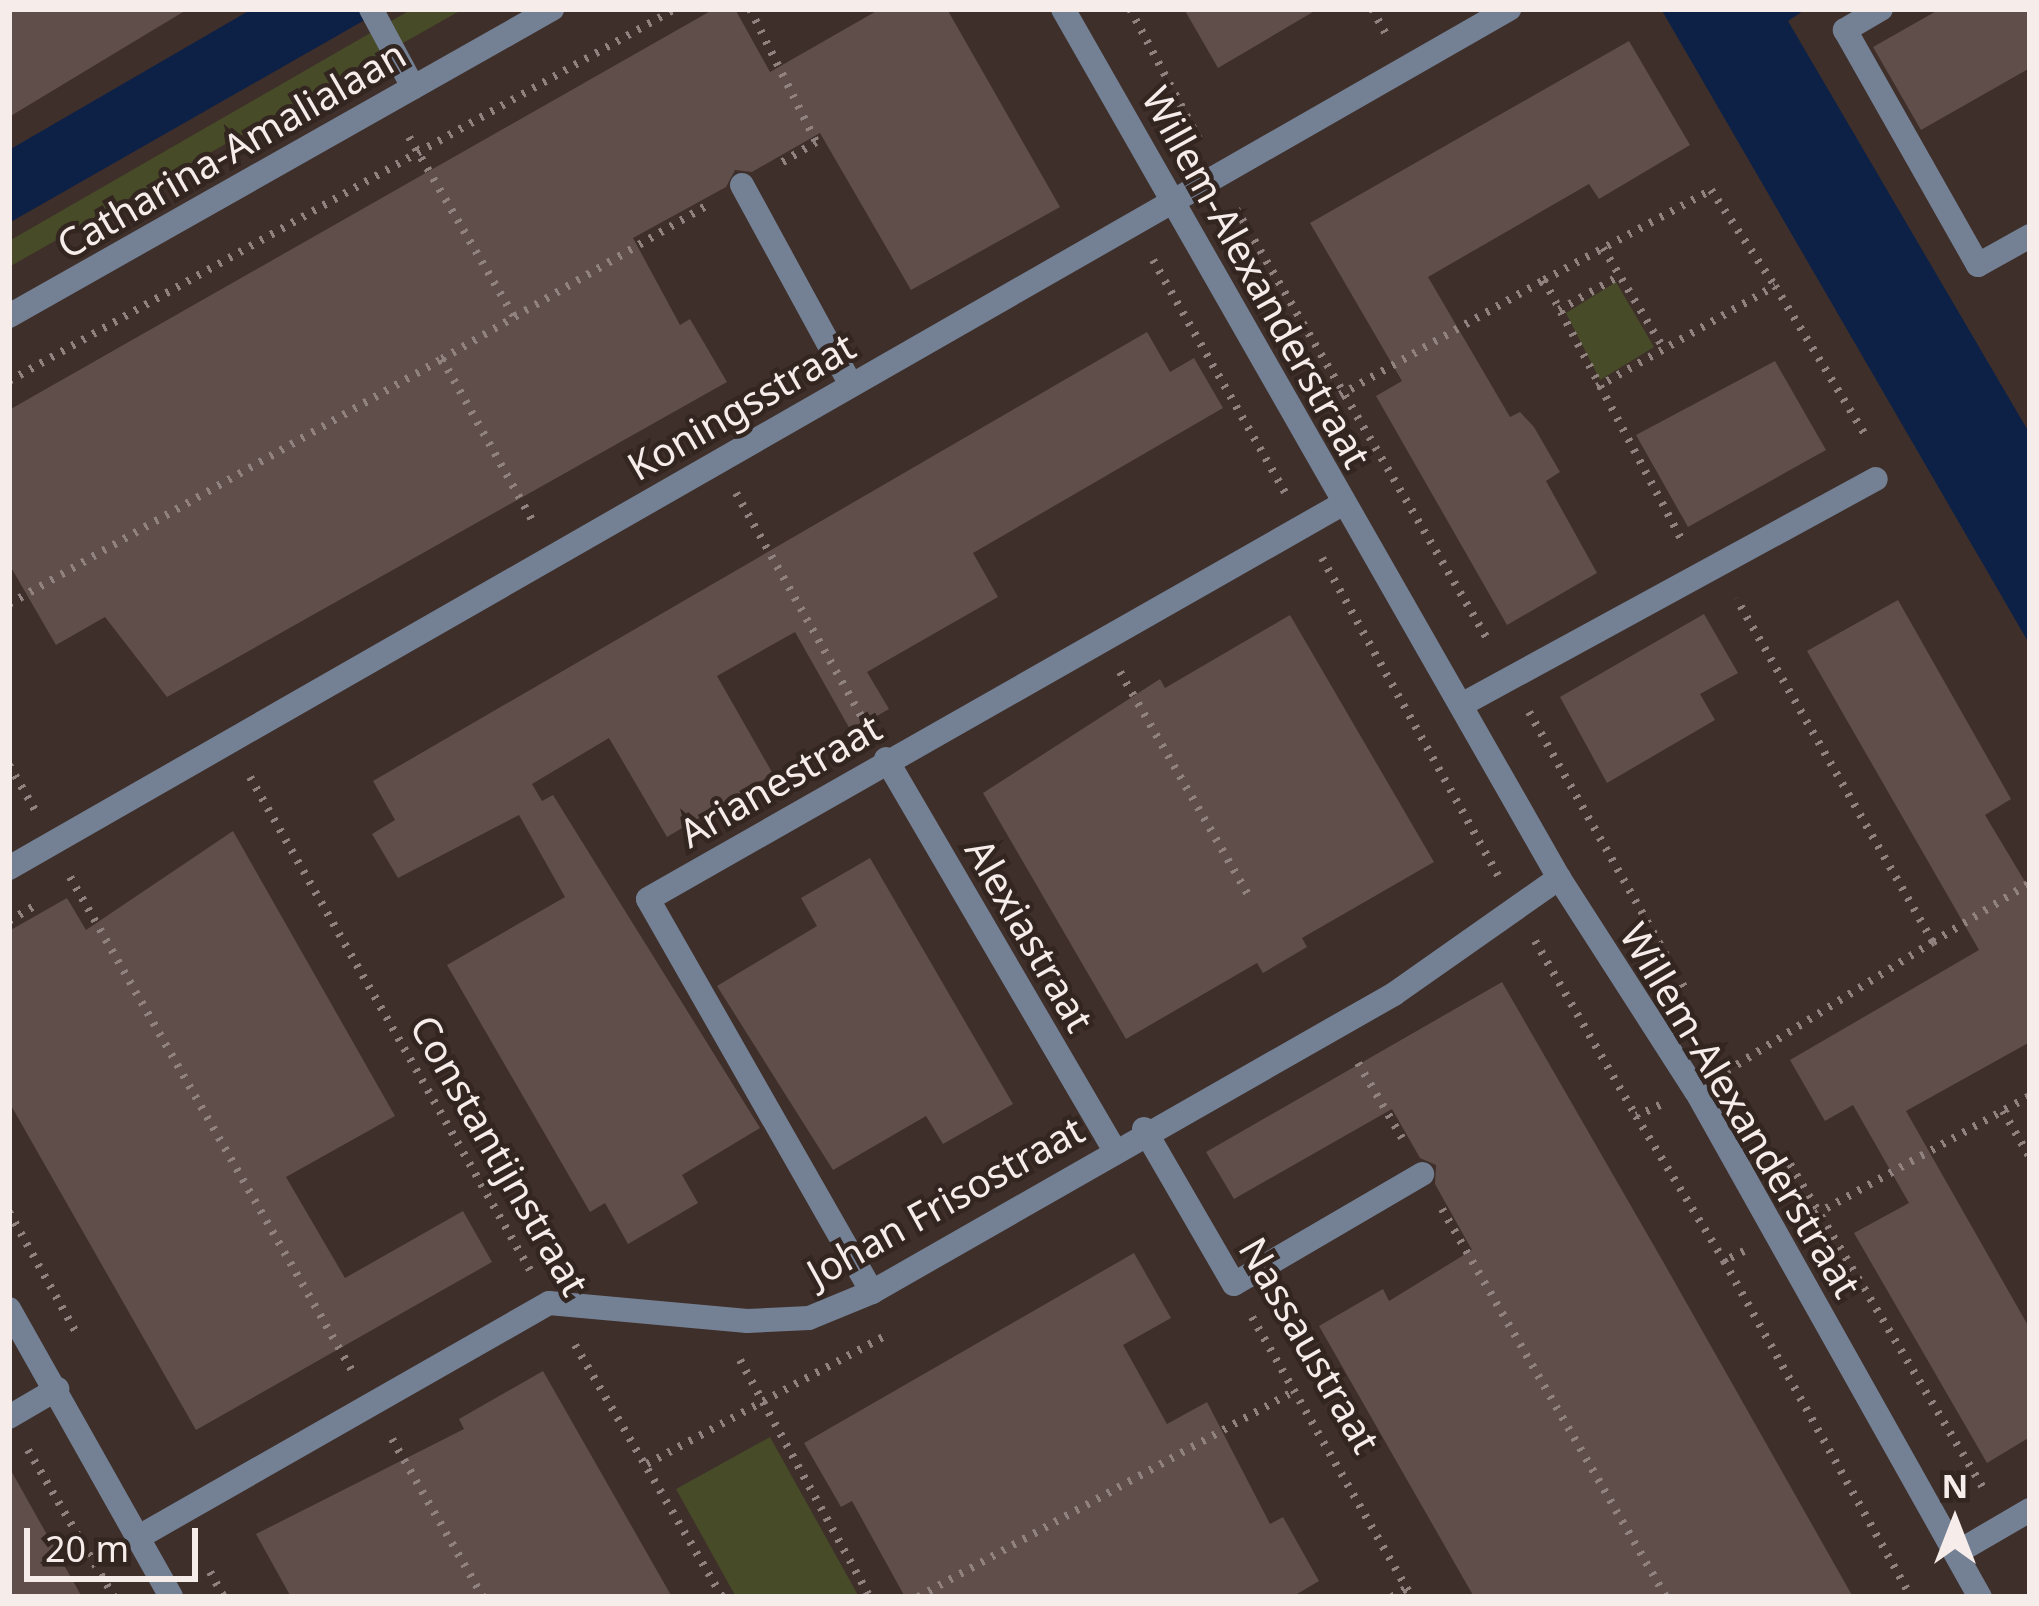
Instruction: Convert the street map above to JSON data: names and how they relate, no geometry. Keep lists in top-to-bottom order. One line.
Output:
{"streets":{"street":["Catharina-Amalialaan","Willem-Alexanderstraat","Koningsstraat","Arianestraat","Alexiastraat","Johan Frisostraat","Nassaustraat"],"path":["Constantijnstraat"]},"crossings":[["Willem-Alexanderstraat","Koningsstraat"],["Willem-Alexanderstraat","Arianestraat"],["Willem-Alexanderstraat","Johan Frisostraat"],["Koningsstraat","Constantijnstraat"],["Arianestraat","Alexiastraat"],["Arianestraat","Johan Frisostraat"],["Alexiastraat","Johan Frisostraat"],["Constantijnstraat","Johan Frisostraat"],["Johan Frisostraat","Nassaustraat"]],"scale_bar":"20 m","north":"top"}
